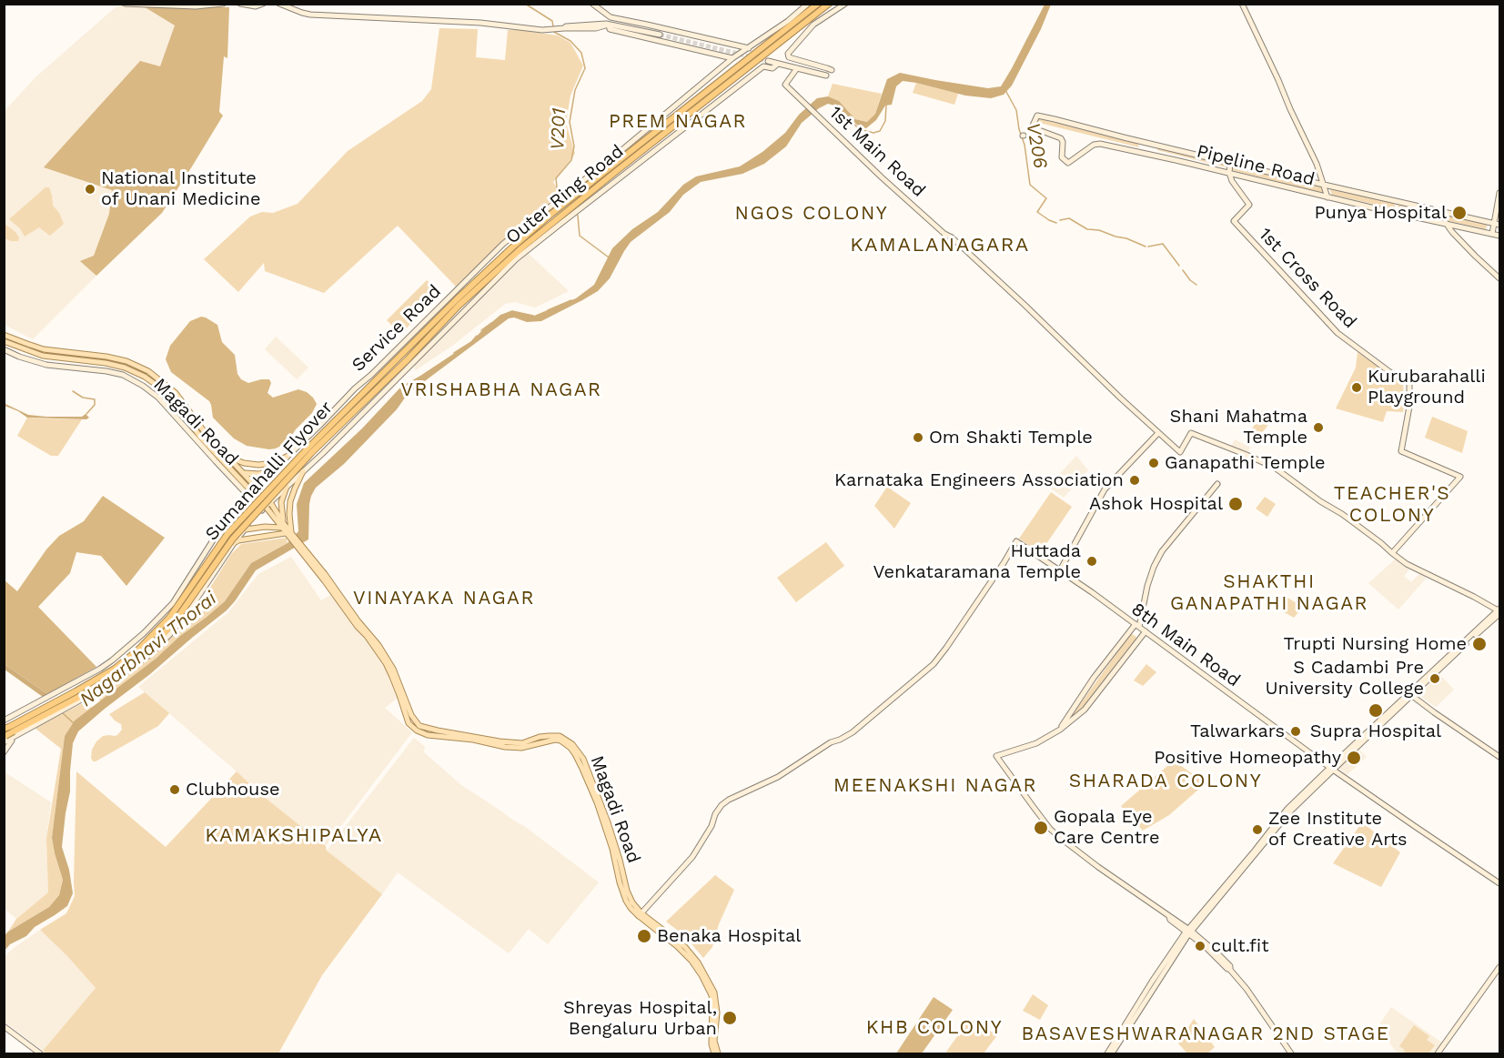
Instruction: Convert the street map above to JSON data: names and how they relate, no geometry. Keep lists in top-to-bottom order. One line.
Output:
{"streets":{"highway":["Outer Ring Road","Sumanahalli Flyover"],"main road":["Magadi Road"],"street":["1st Main Road","Pipeline Road","1st Cross Road","Service Road","8th Main Road"]},"crossings":[["1st Main Road","1st Cross Road"],["Pipeline Road","1st Cross Road"],["Outer Ring Road","Service Road"],["Outer Ring Road","Sumanahalli Flyover"],["Service Road","Magadi Road"],["Magadi Road","8th Main Road"]],"districts":["PREM NAGAR","NGOS COLONY","KAMALANAGARA","VRISHABHA NAGAR","TEACHER'S COLONY","SHAKTHI GANAPATHI NAGAR","VINAYAKA NAGAR","SHARADA COLONY","MEENAKSHI NAGAR","KAMAKSHIPALYA","KHB COLONY","BASAVESHWARANAGAR 2ND STAGE"],"water":["V201","V206","Nagarbhavi Thorai"],"places":["National Institute of Unani Medicine","Punya Hospital","Kurubarahalli Playground","Shani Mahatma Temple","Om Shakti Temple","Ganapathi Temple","Karnataka Engineers Association","Ashok Hospital","Huttada Venkataramana Temple","Trupti Nursing Home","S Cadambi Pre University College","Supra Hospital","Talwarkars","Positive Homeopathy","Clubhouse","Gopala Eye Care Centre","Zee Institute of Creative Arts","Benaka Hospital","cult.fit","Shreyas Hospital, Bengaluru Urban"]}
